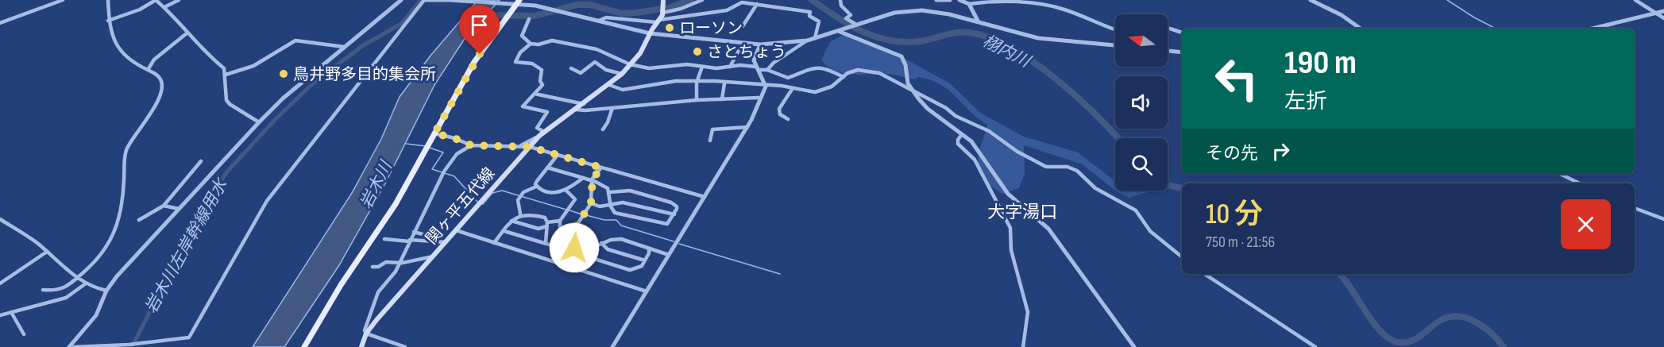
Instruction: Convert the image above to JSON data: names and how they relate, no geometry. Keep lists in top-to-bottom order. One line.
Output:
{"streets":{"main road":["関ヶ平五代線"]},"districts":["大字湯口"],"water":["栩内川","岩木川","岩木川左岸幹線用水"],"places":["ローソン","さとちょう","鳥井野多目的集会所"],"north":"left","page":{"turn":["190 m","左折"],"then":"その先","heading":["10 分","750 m · 21:56"]}}
